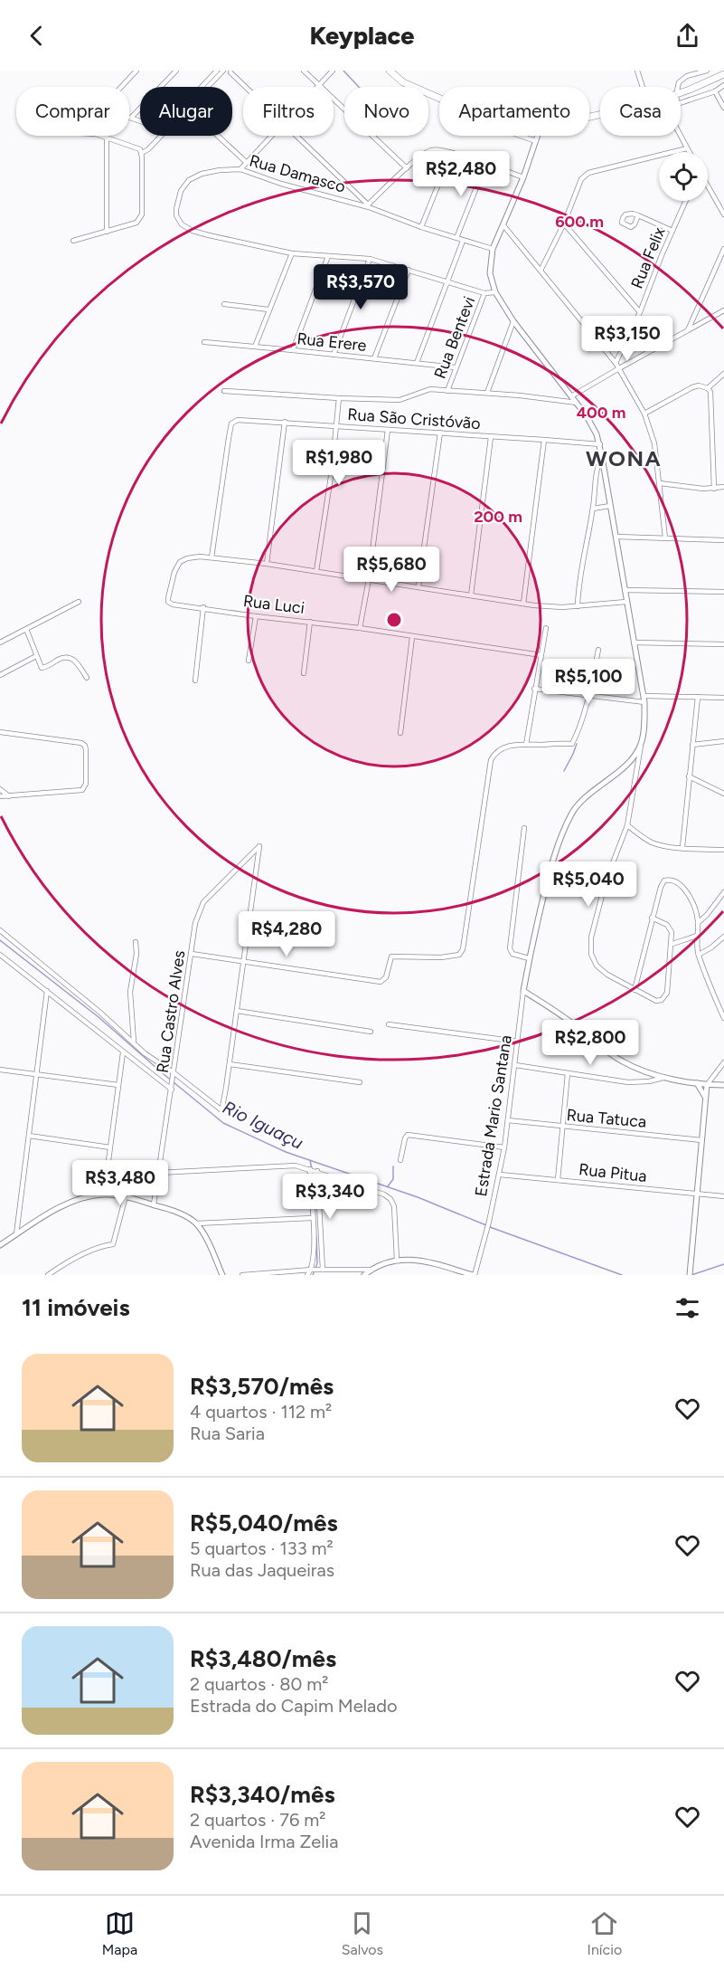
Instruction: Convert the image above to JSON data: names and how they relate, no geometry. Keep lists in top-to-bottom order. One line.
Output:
{"streets":{"street":["Rua Damasco","Rua Felix","Rua Bentevi","Rua Erere","Rua São Cristóvão","Rua Luci","Rua Castro Alves","Estrada Mario Santana","Rua Tatuca","Rua Pitua"]},"crossings":[["Rua Bentevi","Rua Erere"],["Rua São Cristóvão","Rua Luci"],["Estrada Mario Santana","Rua Tatuca"],["Estrada Mario Santana","Rua Pitua"]],"districts":["WONA"],"water":["Rio Iguaçu"],"page":{"header":"Keyplace","chip":["Comprar","Alugar","Filtros","Novo","Apartamento","Casa"],"price":["R$2,480","R$3,570","R$3,150","R$1,980","R$5,680","R$5,100","R$5,040","R$4,280","R$2,800","R$3,480","R$3,340"],"heading":"11 imóveis","list":[{"name":"R$3,570/mês","note":"4 quartos · 112 m² · Rua Saria"},{"name":"R$5,040/mês","note":"5 quartos · 133 m² · Rua das Jaqueiras"},{"name":"R$3,480/mês","note":"2 quartos · 80 m² · Estrada do Capim Melado"},{"name":"R$3,340/mês","note":"2 quartos · 76 m² · Avenida Irma Zelia"}],"tabs":["Mapa","Salvos","Início"]},"rings":["600 m","400 m","200 m"]}
